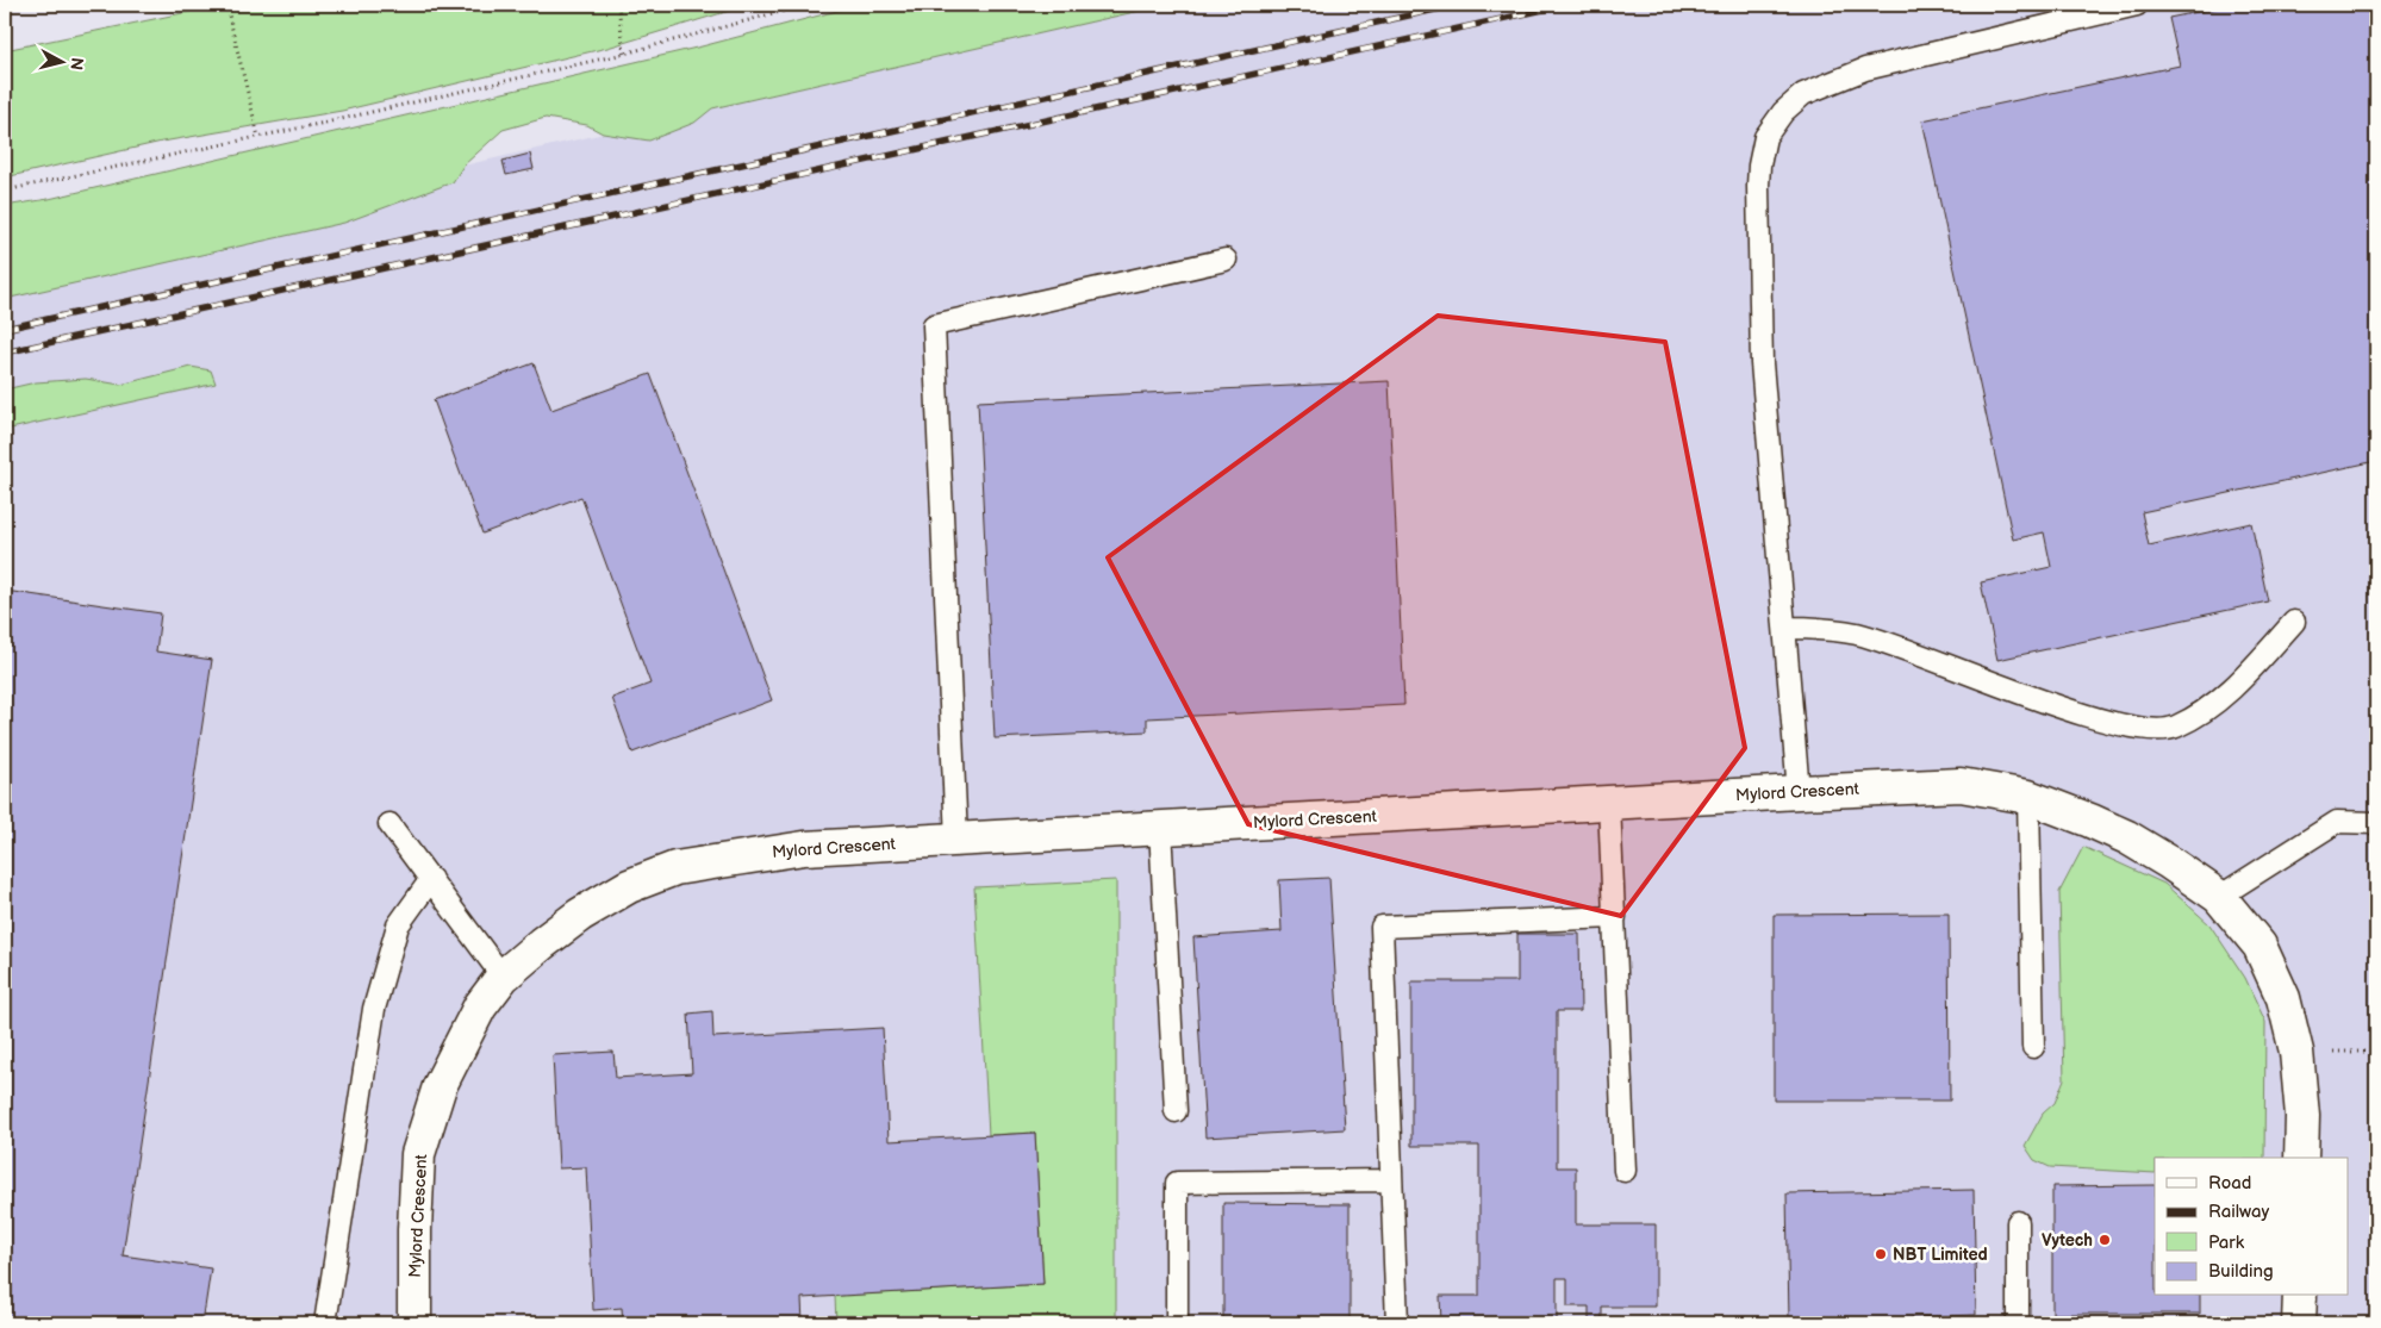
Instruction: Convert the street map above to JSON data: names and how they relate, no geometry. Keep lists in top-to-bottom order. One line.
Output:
{"streets":{"street":["Mylord Crescent"]},"places":["Vytech","NBT Limited"],"legend":["Road","Railway","Park","Building"],"north":"right"}
